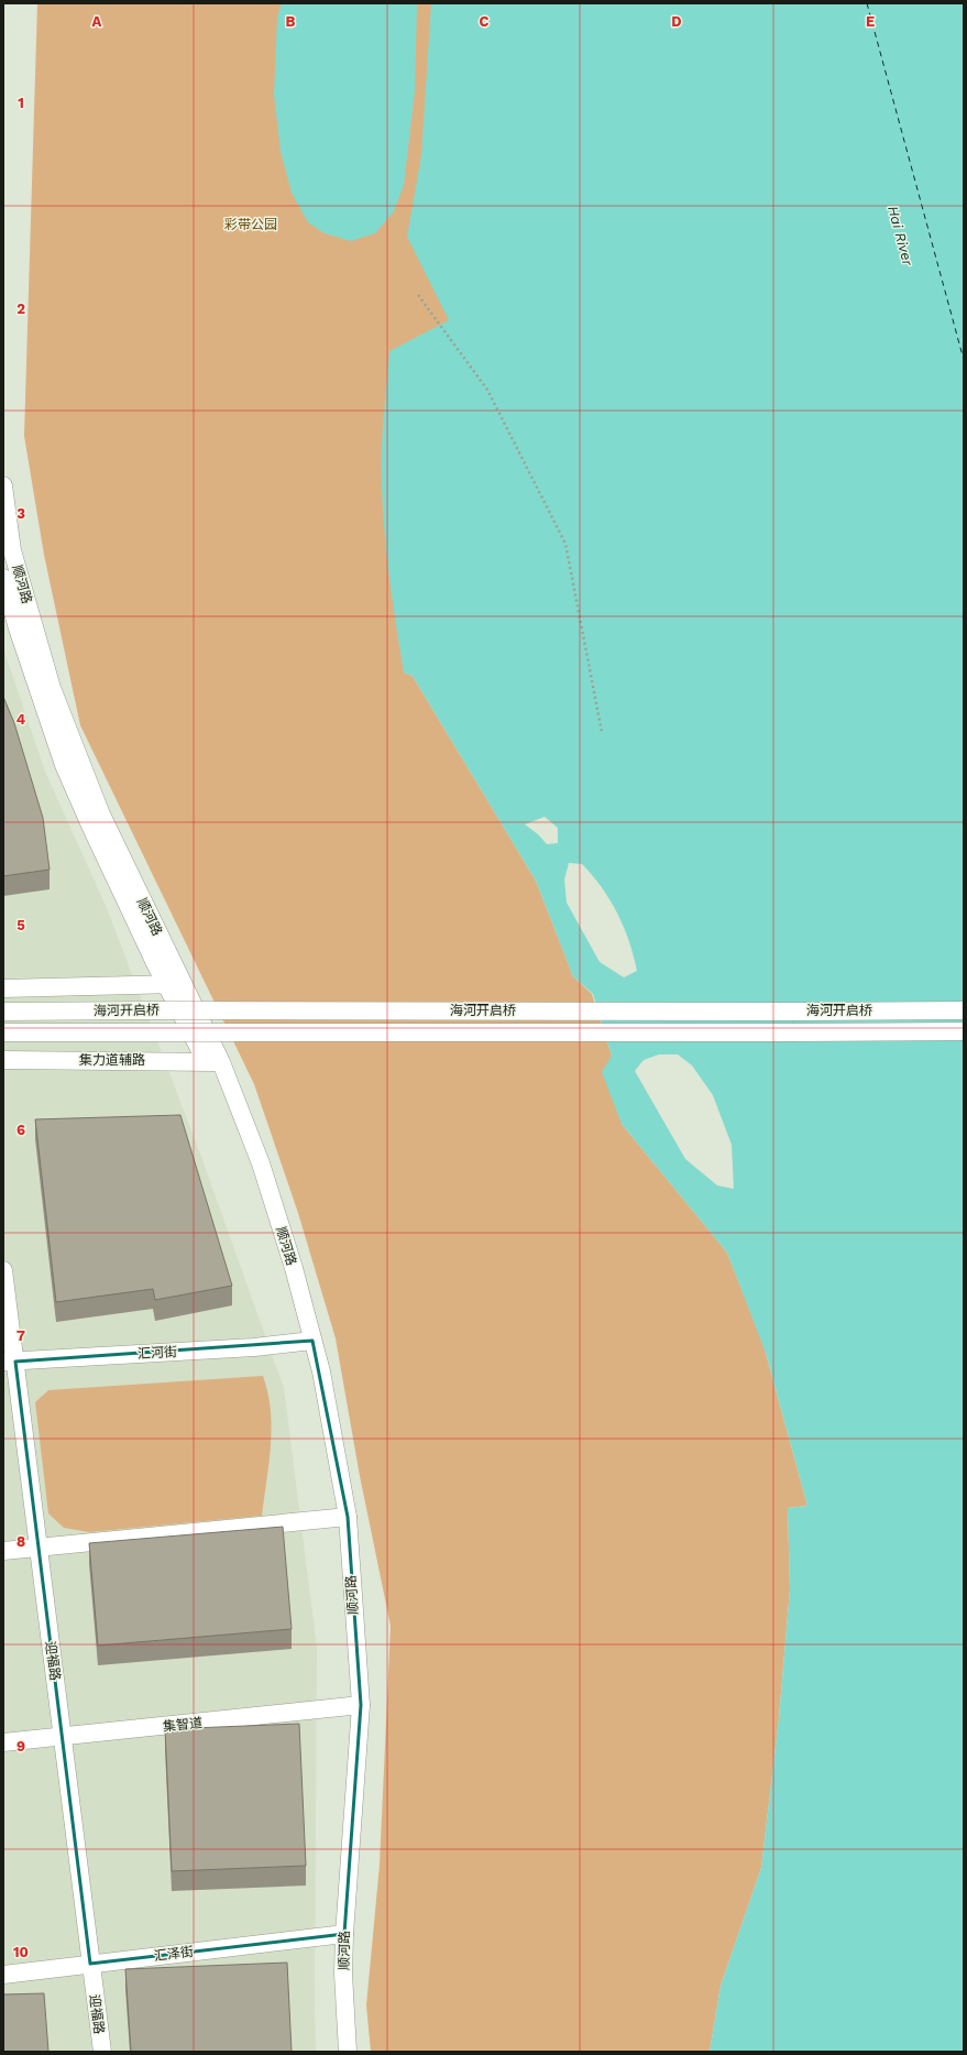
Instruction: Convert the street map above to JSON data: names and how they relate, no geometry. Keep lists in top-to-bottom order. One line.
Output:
{"streets":{"street":["顺河路","海河开启桥","集力道辅路","汇河街","迎福路","集智道","汇泽街"]},"crossings":[["顺河路","集力道辅路"],["顺河路","汇河街"],["顺河路","集智道"],["顺河路","汇泽街"],["汇河街","迎福路"],["迎福路","集智道"],["迎福路","汇泽街"]],"water":["Hai River"],"parks":["彩带公园"],"grid":{"columns":["A","B","C","D","E"],"rows":["1","2","3","4","5","6","7","8","9","10"]}}
